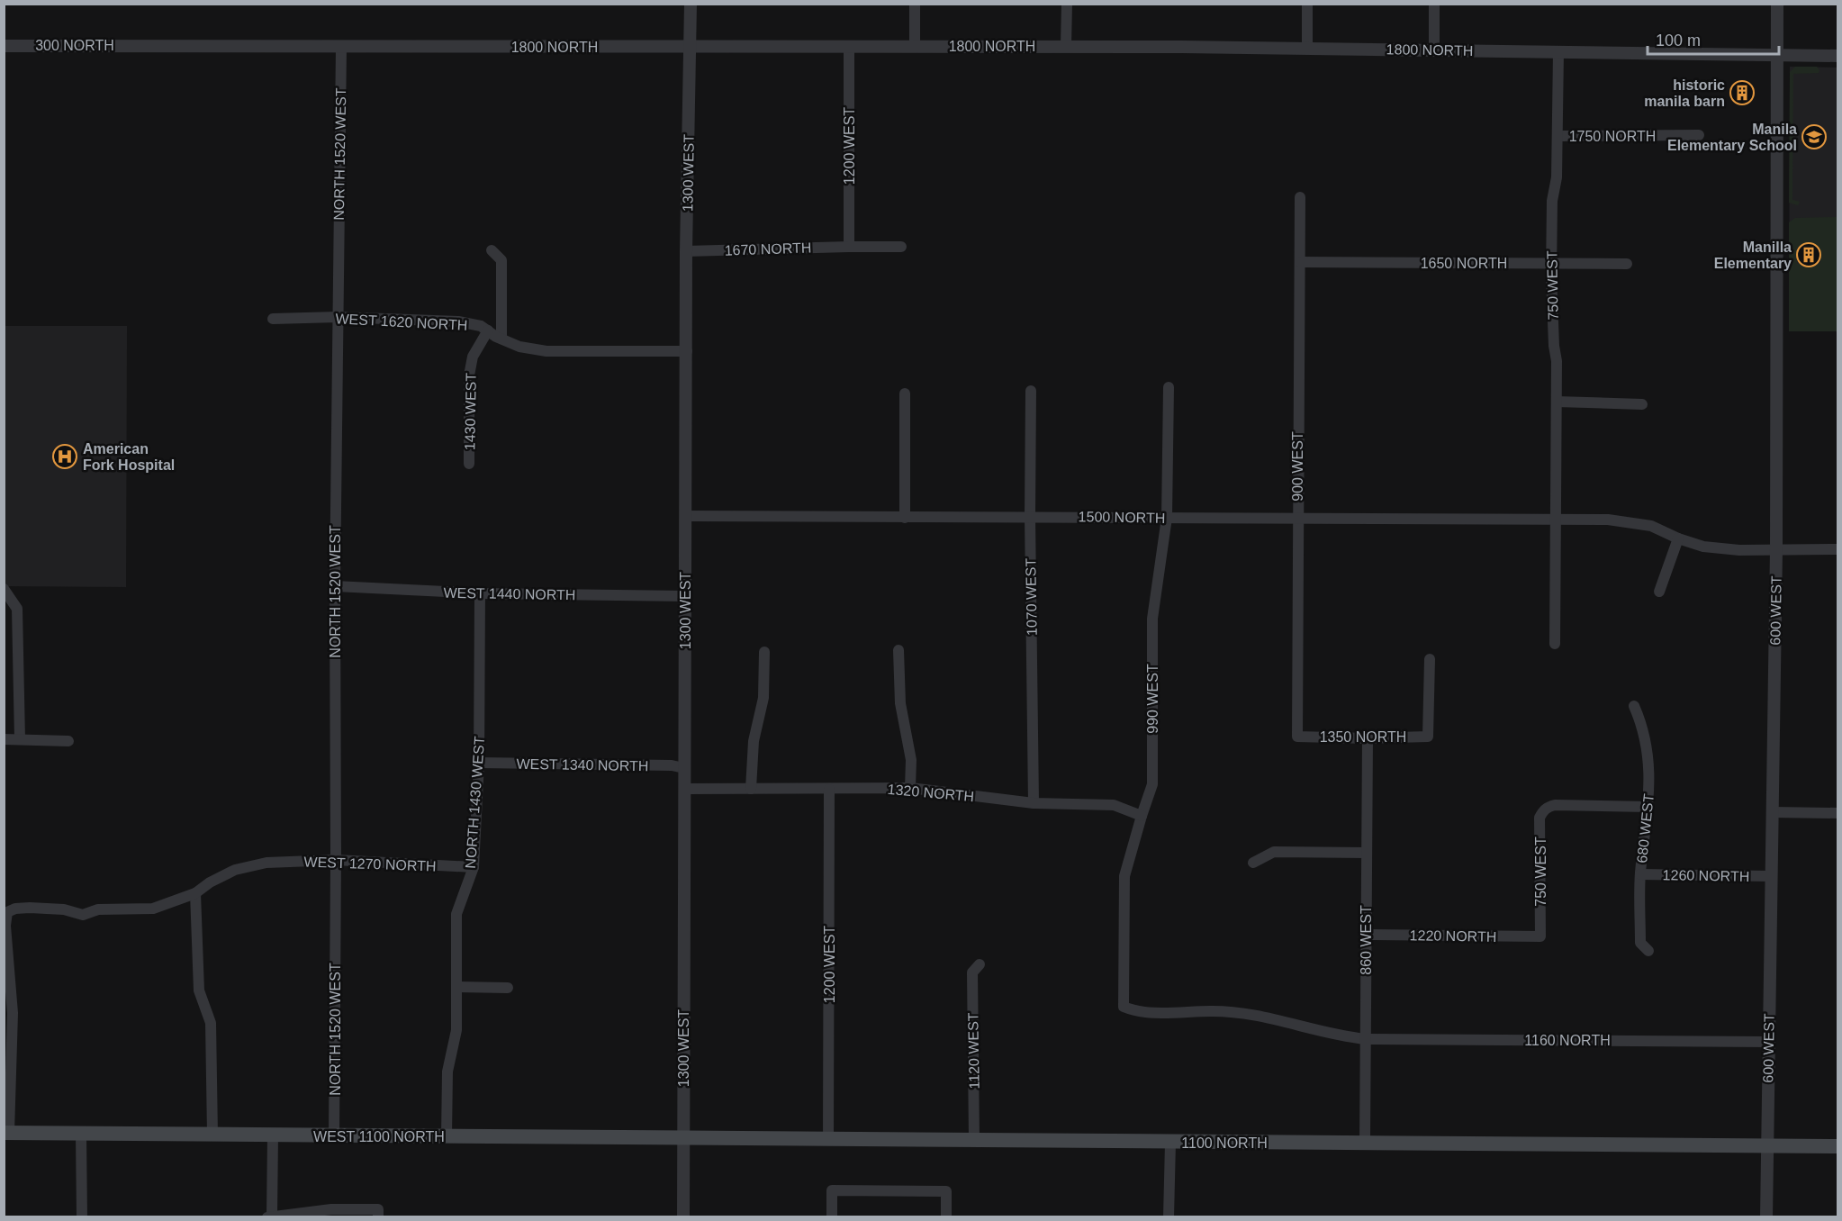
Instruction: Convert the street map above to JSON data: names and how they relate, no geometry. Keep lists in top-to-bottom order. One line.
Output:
{"streets":{"main road":["WEST 1100 NORTH","1100 NORTH"],"street":["300 NORTH","1800 NORTH","1750 NORTH","1200 WEST","NORTH 1520 WEST","1300 WEST","1670 NORTH","1650 NORTH","750 WEST","WEST 1620 NORTH","1430 WEST","900 WEST","1500 NORTH","WEST 1440 NORTH","1070 WEST","600 WEST","990 WEST","1350 NORTH","WEST 1340 NORTH","1320 NORTH","NORTH 1430 WEST","680 WEST","WEST 1270 NORTH","1260 NORTH","1220 NORTH","860 WEST","1160 NORTH","1120 WEST"]},"crossings":[["300 NORTH","1800 NORTH"],["1800 NORTH","1200 WEST"],["1800 NORTH","NORTH 1520 WEST"],["1800 NORTH","1300 WEST"],["1800 NORTH","750 WEST"],["1800 NORTH","600 WEST"],["1750 NORTH","750 WEST"],["1200 WEST","1670 NORTH"],["1200 WEST","1320 NORTH"],["1200 WEST","1100 NORTH"],["NORTH 1520 WEST","WEST 1620 NORTH"],["NORTH 1520 WEST","WEST 1440 NORTH"],["NORTH 1520 WEST","WEST 1270 NORTH"],["NORTH 1520 WEST","WEST 1100 NORTH"],["1300 WEST","1670 NORTH"],["1300 WEST","WEST 1620 NORTH"],["1300 WEST","1500 NORTH"],["1300 WEST","WEST 1440 NORTH"],["1300 WEST","WEST 1340 NORTH"],["1300 WEST","1320 NORTH"],["1300 WEST","WEST 1100 NORTH"],["1650 NORTH","750 WEST"],["1650 NORTH","900 WEST"],["750 WEST","1500 NORTH"],["750 WEST","680 WEST"],["750 WEST","1220 NORTH"],["WEST 1620 NORTH","1430 WEST"],["900 WEST","1500 NORTH"],["900 WEST","1350 NORTH"],["1500 NORTH","1070 WEST"],["1500 NORTH","600 WEST"],["1500 NORTH","990 WEST"],["WEST 1440 NORTH","NORTH 1430 WEST"],["1070 WEST","1320 NORTH"],["600 WEST","1260 NORTH"],["600 WEST","1160 NORTH"],["600 WEST","1100 NORTH"],["990 WEST","1320 NORTH"],["990 WEST","1160 NORTH"],["1350 NORTH","860 WEST"],["WEST 1340 NORTH","NORTH 1430 WEST"],["NORTH 1430 WEST","WEST 1270 NORTH"],["NORTH 1430 WEST","WEST 1100 NORTH"],["680 WEST","1260 NORTH"],["WEST 1270 NORTH","WEST 1100 NORTH"],["1220 NORTH","860 WEST"],["860 WEST","1160 NORTH"],["860 WEST","1100 NORTH"],["1120 WEST","1100 NORTH"],["WEST 1100 NORTH","1100 NORTH"]],"places":{"building":["historic manila barn","Manilla Elementary"],"school or university":["Manila Elementary School"],"hospital":["American Fork Hospital"]},"scale_bar":"100 m"}
